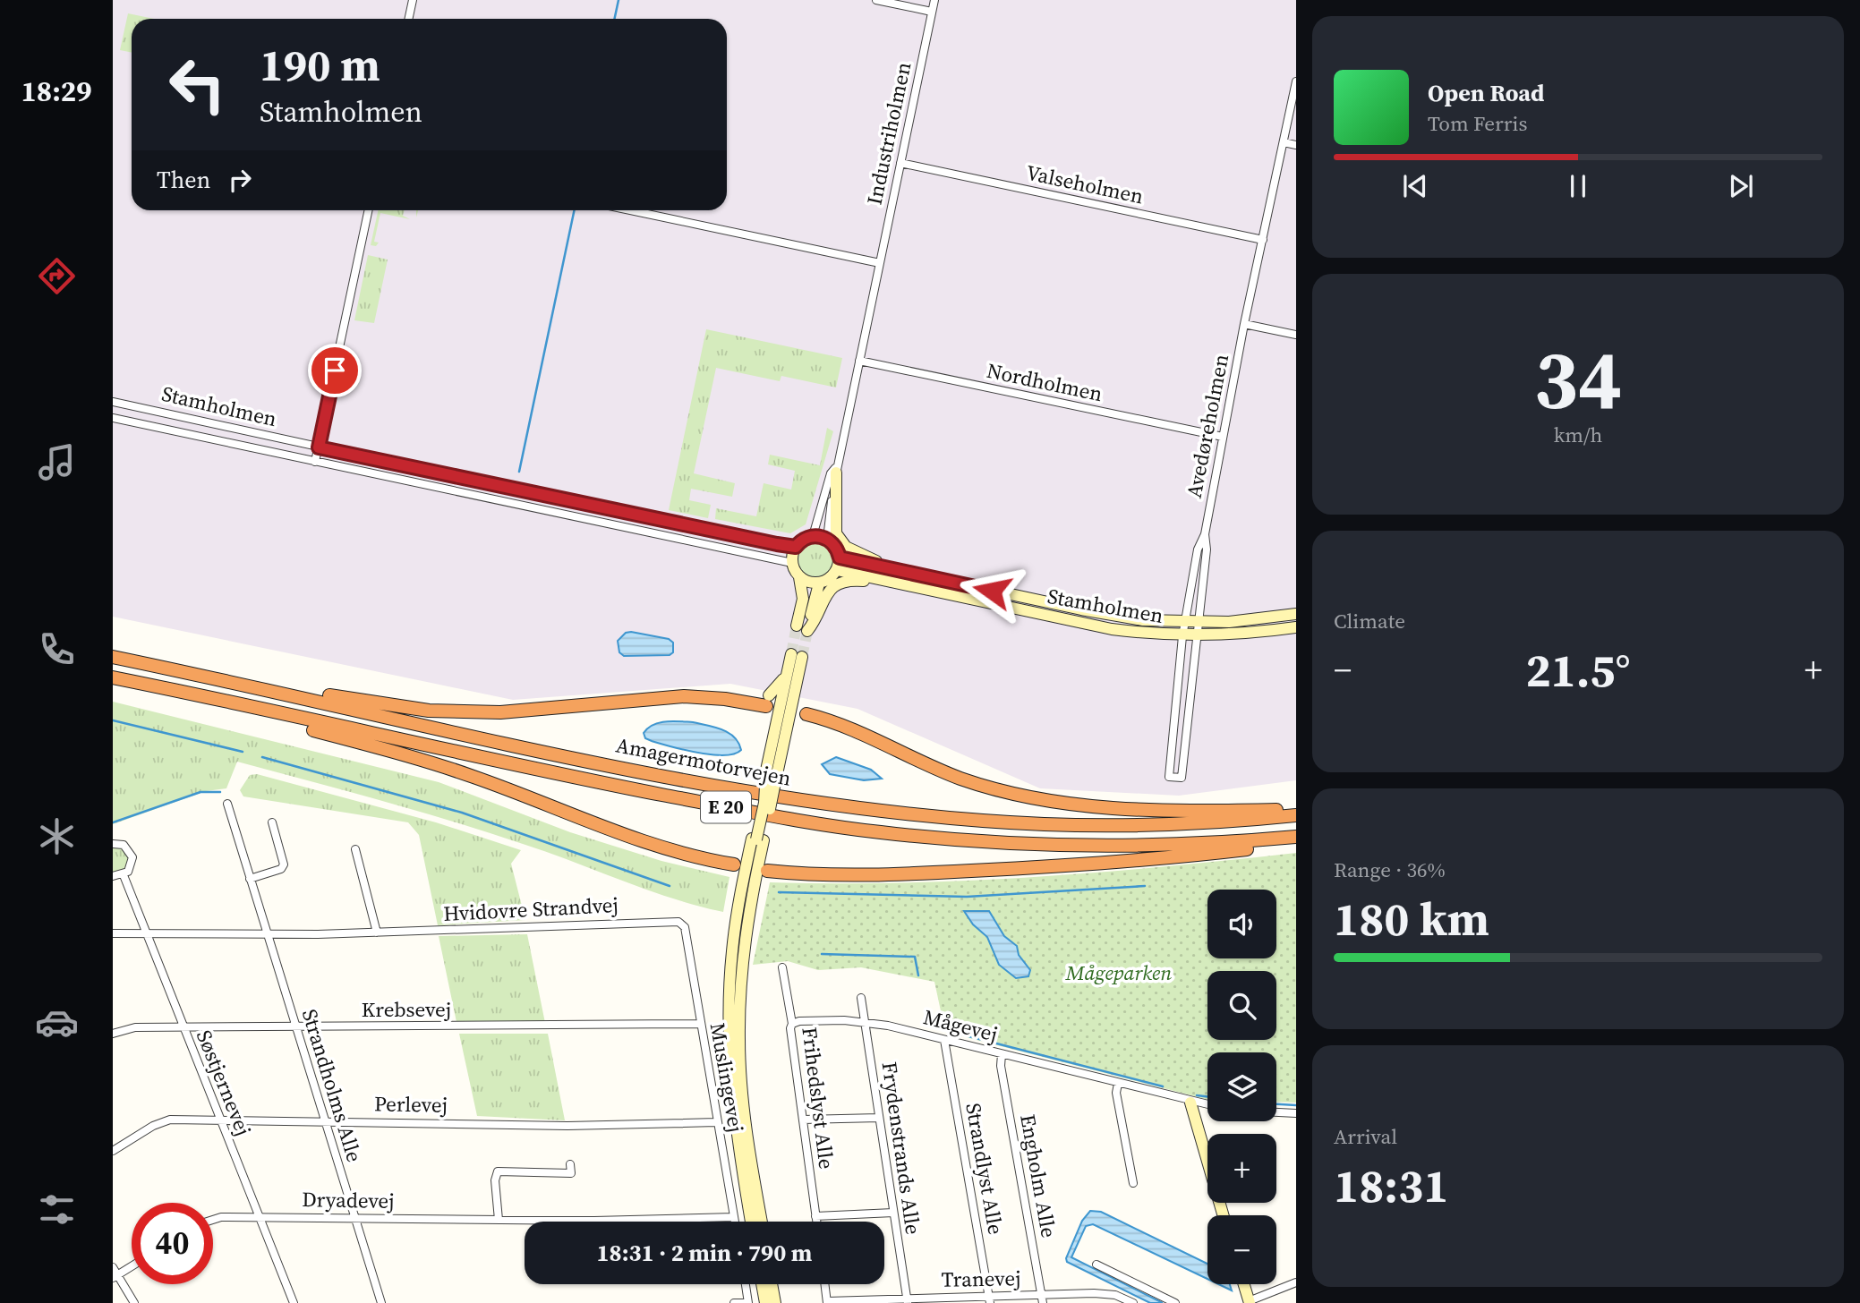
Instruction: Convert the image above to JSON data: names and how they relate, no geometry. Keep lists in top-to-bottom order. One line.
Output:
{"streets":{"highway":["Amagermotorvejen","E 20"],"street":["Industriholmen","Valseholmen","Nordholmen","Stamholmen","Avedøreholmen","Hvidovre Strandvej","Krebsevej","Mågevej","Muslingevej","Søstjernevej","Strandholms Alle","Frihedslyst Alle","Perlevej","Frydenstrands Alle","Strandlyst Alle","Engholm Alle","Dryadevej","Tranevej"]},"crossings":[["Industriholmen","Valseholmen"],["Industriholmen","Nordholmen"],["Industriholmen","Stamholmen"],["Valseholmen","Avedøreholmen"],["Nordholmen","Avedøreholmen"],["Stamholmen","Avedøreholmen"],["Hvidovre Strandvej","Muslingevej"],["Hvidovre Strandvej","Søstjernevej"],["Hvidovre Strandvej","Strandholms Alle"],["Krebsevej","Muslingevej"],["Krebsevej","Søstjernevej"],["Krebsevej","Strandholms Alle"],["Mågevej","Frihedslyst Alle"],["Mågevej","Frydenstrands Alle"],["Mågevej","Strandlyst Alle"],["Mågevej","Engholm Alle"],["Muslingevej","Perlevej"],["Muslingevej","Dryadevej"],["Søstjernevej","Perlevej"],["Søstjernevej","Dryadevej"],["Strandholms Alle","Perlevej"],["Strandholms Alle","Dryadevej"],["Frydenstrands Alle","Tranevej"],["Strandlyst Alle","Tranevej"],["Engholm Alle","Tranevej"]],"parks":["Mågeparken"],"page":{"tabs":"18:29","turn":["190 m","Stamholmen"],"song":["Open Road","Tom Ferris"],"then":"Then","tile":[["34","km/h"],"Climate",["Range · 36%","180 km"],["Arrival","18:31"]],"heat":["−","21.5°","+"],"map_buttons":["+","−"],"limit":"40","trip":"18:31 · 2 min · 790 m"}}
